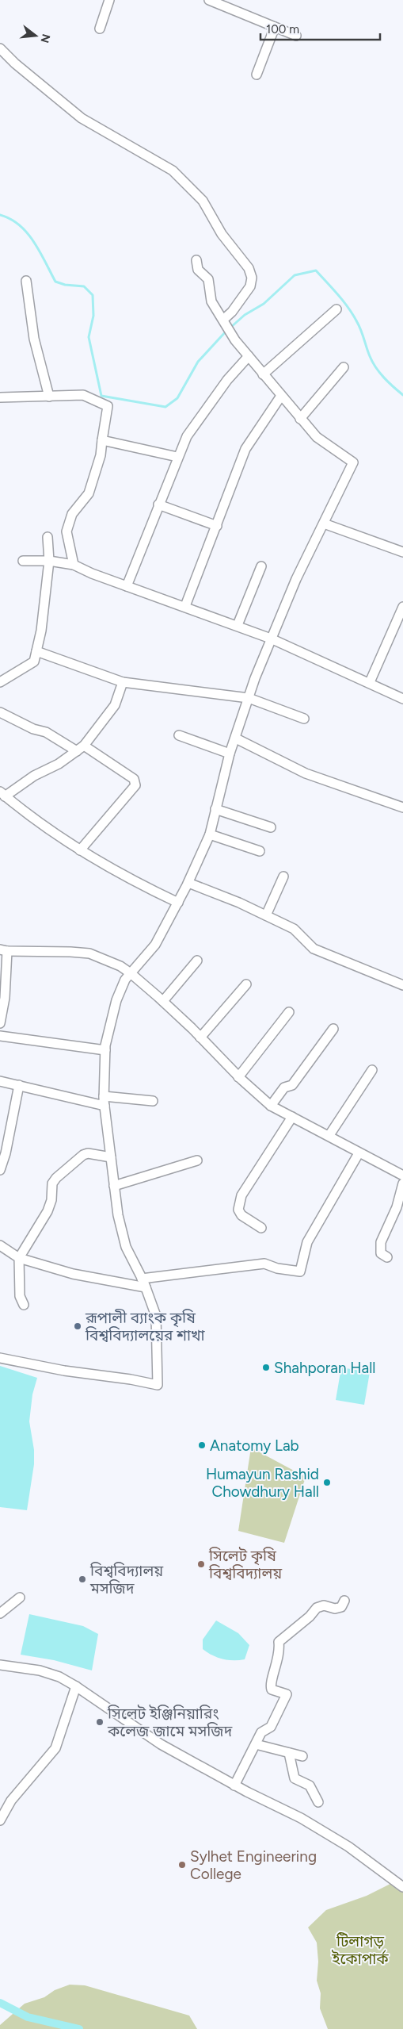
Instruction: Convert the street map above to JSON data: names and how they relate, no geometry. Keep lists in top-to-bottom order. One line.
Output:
{"parks":["টিলাগড় ইকোপার্ক"],"places":["রূপালী ব্যাংক কৃষি বিশ্ববিদ্যালয়ের শাখা","Shahporan Hall","Anatomy Lab","Humayun Rashid Chowdhury Hall","সিলেট কৃষি বিশ্ববিদ্যালয়","বিশ্ববিদ্যালয় মসজিদ","সিলেট ইঞ্জিনিয়ারিং কলেজ জামে মসজিদ","Sylhet Engineering College"],"scale_bar":"100 m","north":"right"}
